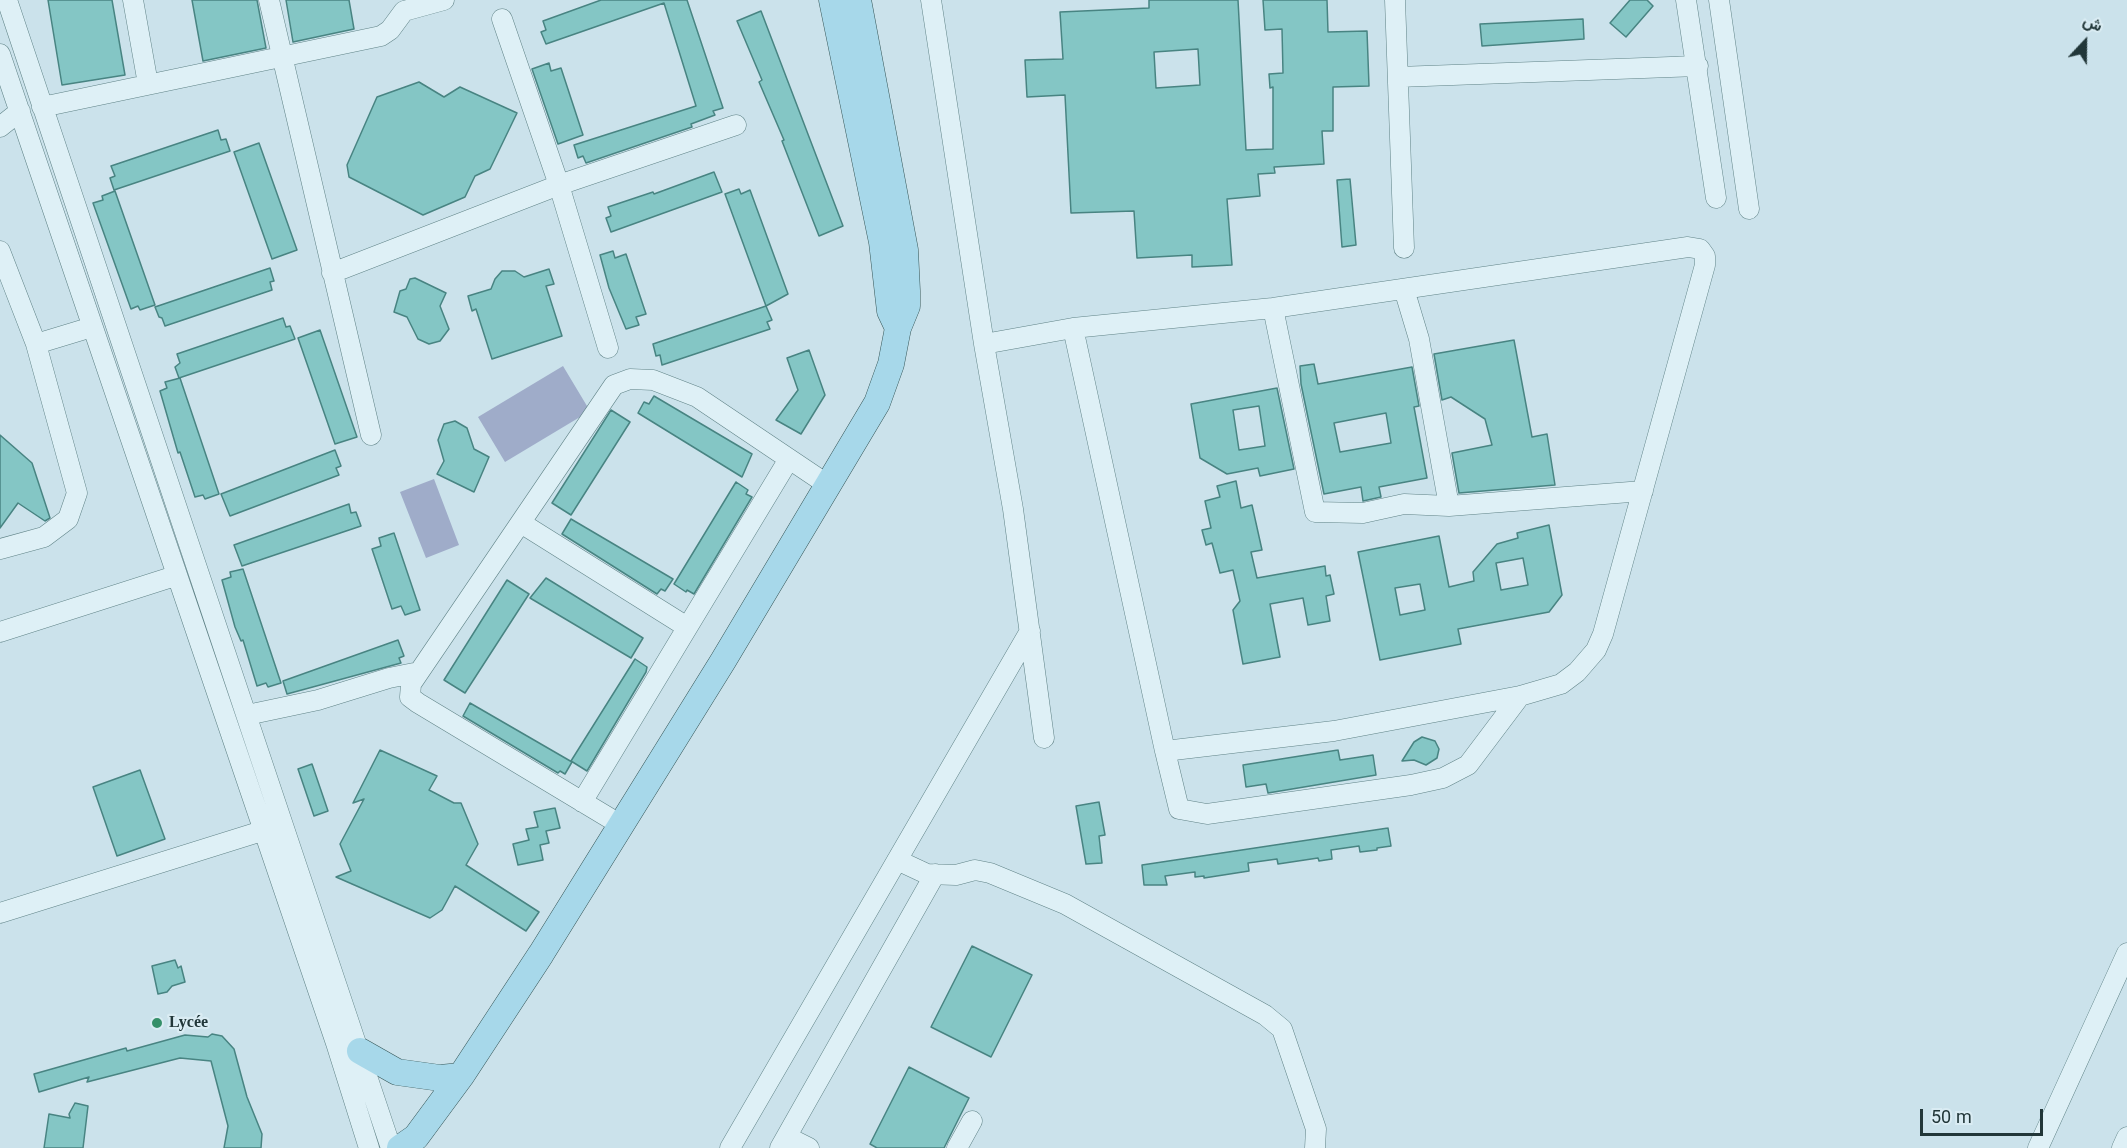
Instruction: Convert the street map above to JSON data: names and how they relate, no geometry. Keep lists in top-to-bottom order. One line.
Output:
{"places":["Lycée"],"scale_bar":"50 m","north":"top"}
